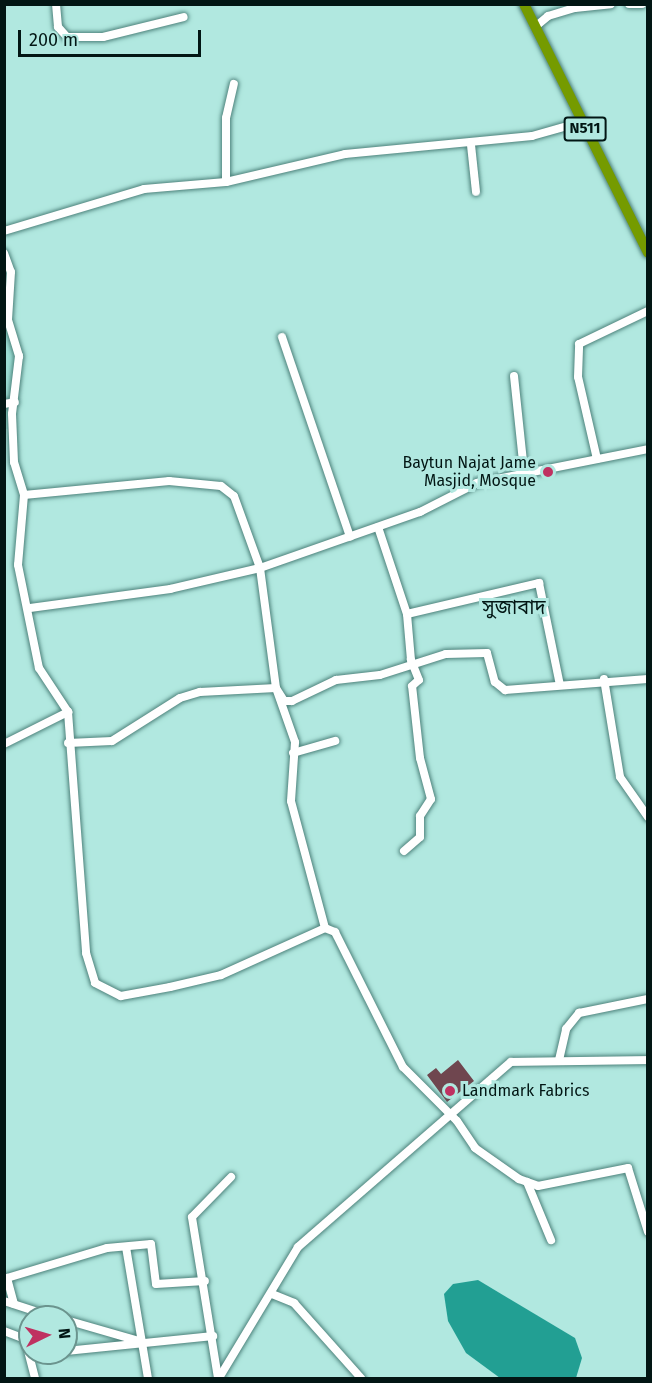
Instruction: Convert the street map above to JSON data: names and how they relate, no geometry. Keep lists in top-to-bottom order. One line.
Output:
{"streets":{"highway":["N511"]},"districts":["সুজাবাদ"],"places":["Baytun Najat Jame Masjid, Mosque","Landmark Fabrics"],"scale_bar":"200 m","north":"right"}
